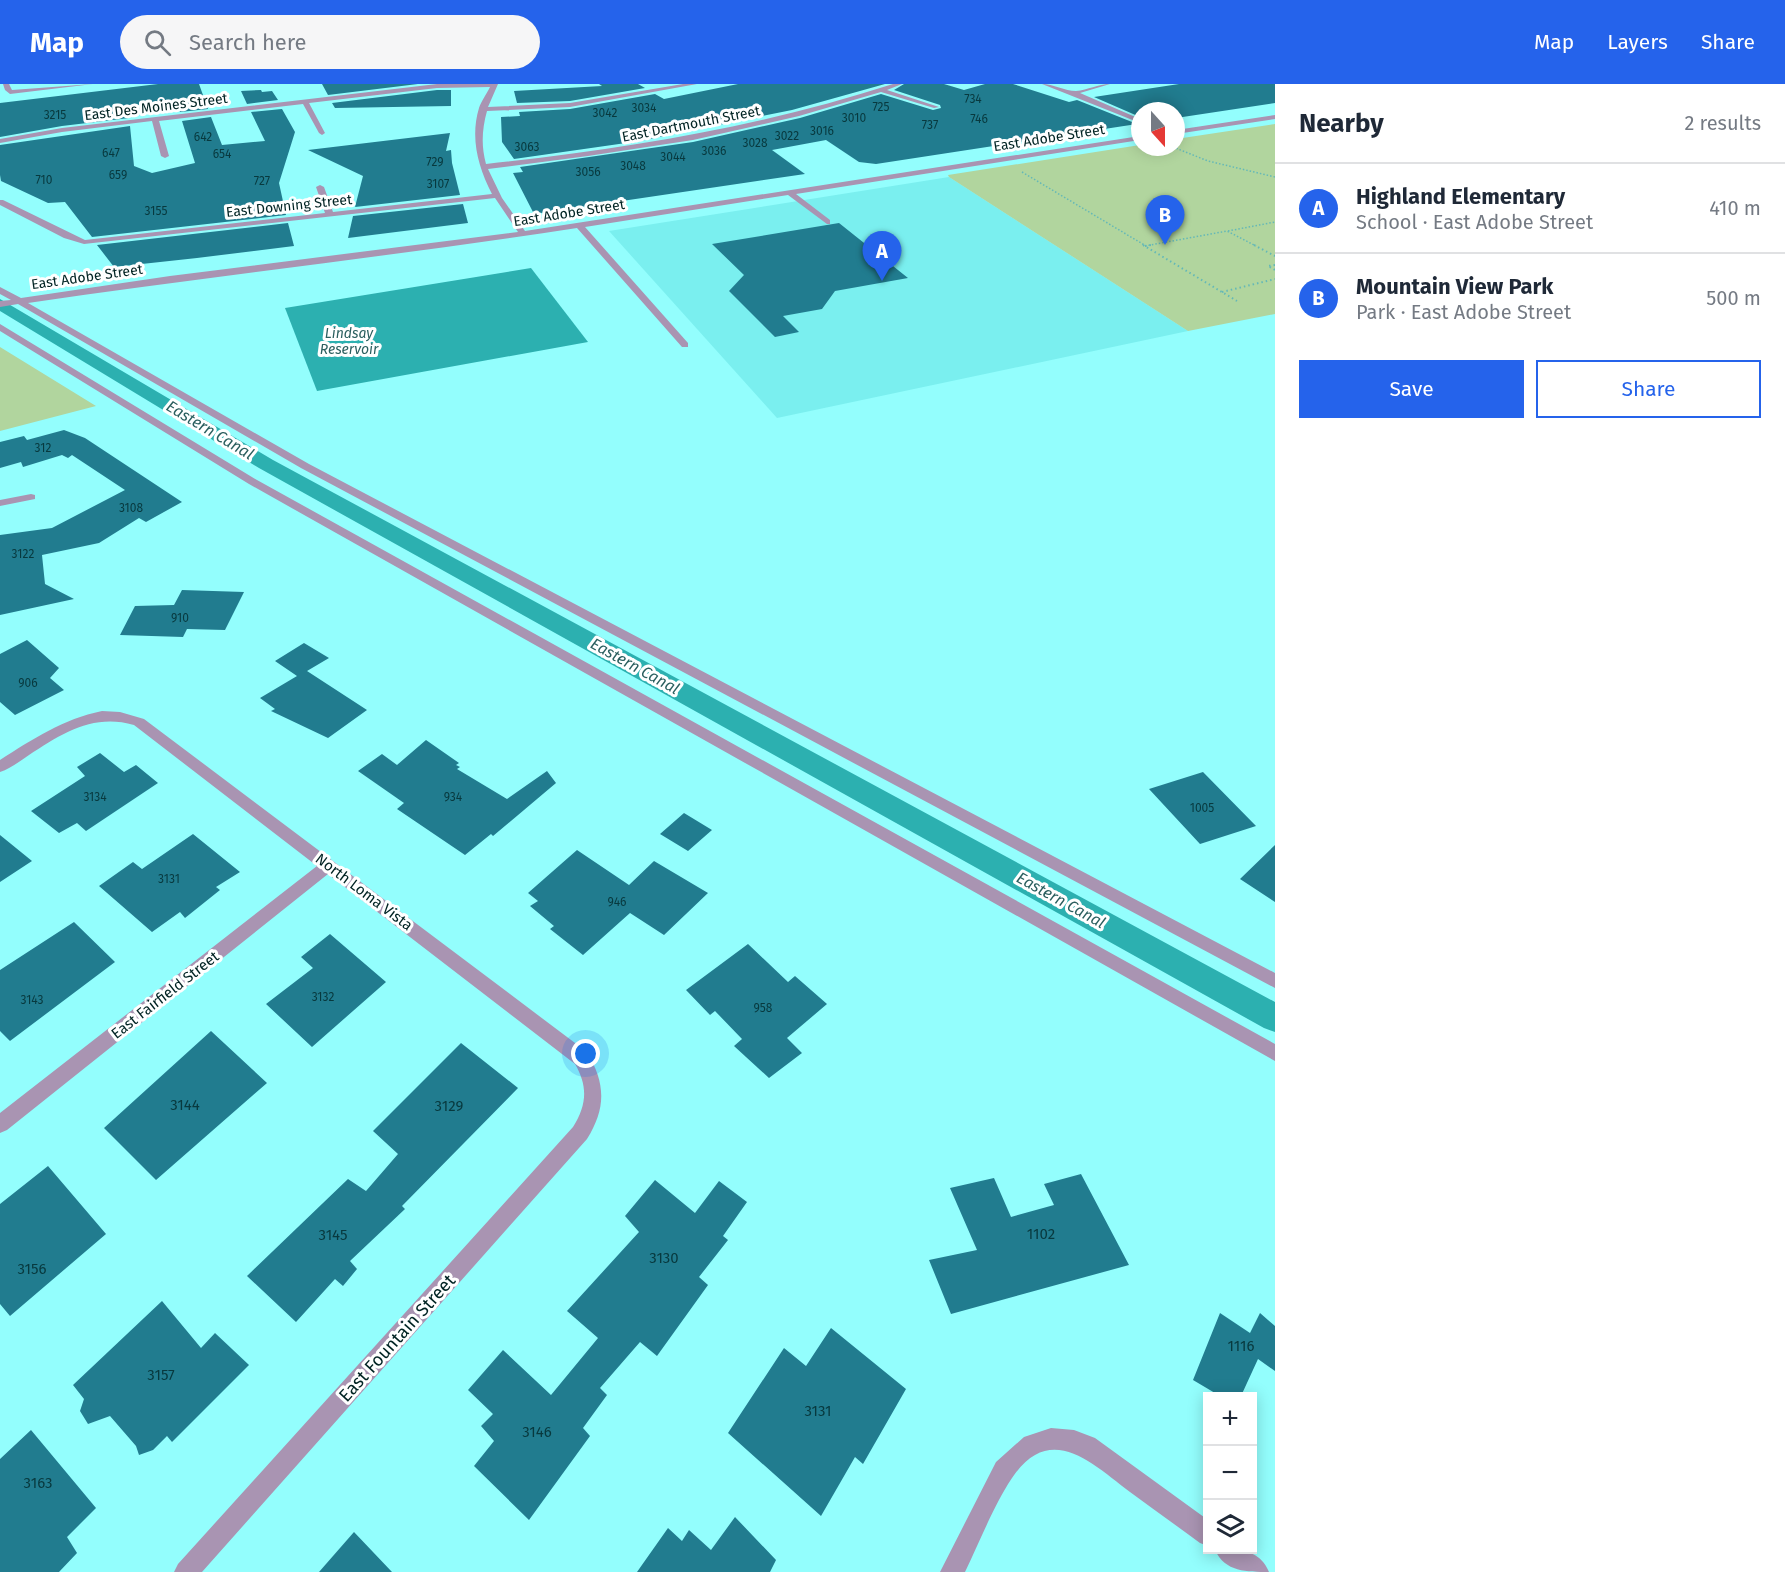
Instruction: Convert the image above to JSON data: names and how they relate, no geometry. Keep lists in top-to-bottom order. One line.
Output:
{"streets":{"street":["East Des Moines Street","East Dartmouth Street","East Adobe Street","East Downing Street","North Loma Vista","East Fairfield Street","East Fountain Street"]},"crossings":[["North Loma Vista","East Fairfield Street"],["North Loma Vista","East Fountain Street"]],"water":["Lindsay Reservoir","Eastern Canal"],"house_numbers":["734","725","3034","3042","3215","3010","746","737","3016","3022","642","3028","3063","3036","647","654","3044","729","3048","3056","659","710","727","3107","3155","312","3108","3122","910","906","3134","934","1005","3131","946","3132","3143","958","3144","3129","1102","3145","3130","3156","1116","3157","3131","3146","3163"],"north":"bottom","page":{"header":"Map","search":"Search here","nav":["Map","Layers","Share"],"heading":["Nearby","2 results"],"list":[{"mark":"A","name":"Highland Elementary","note":"School · East Adobe Street","value":"410 m"},{"mark":"B","name":"Mountain View Park","note":"Park · East Adobe Street","value":"500 m"}],"pins":["B","A"],"buttons":["Save","Share"],"map_buttons":["+","−"]}}
